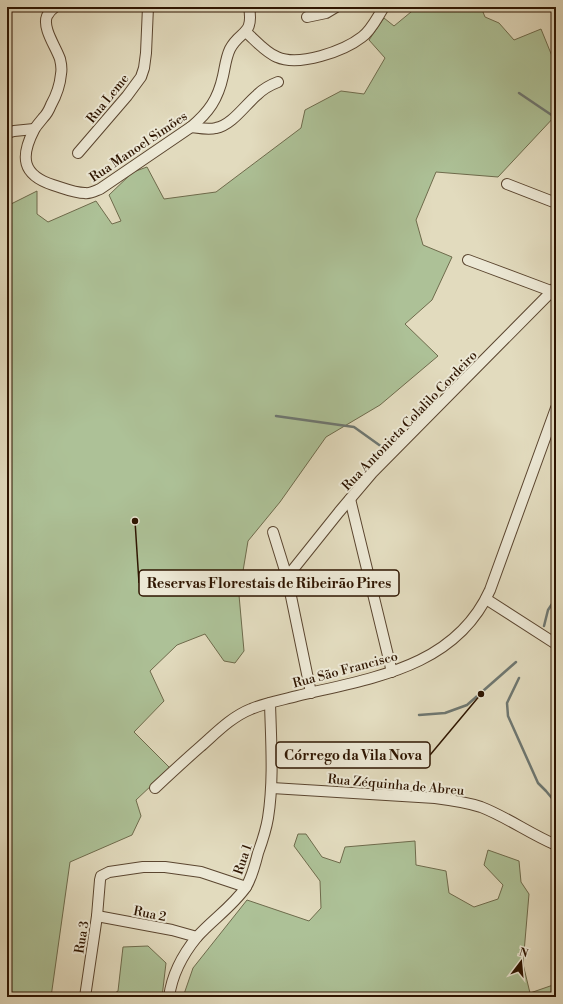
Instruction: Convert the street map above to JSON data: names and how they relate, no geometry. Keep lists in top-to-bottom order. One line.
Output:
{"streets":{"street":["Rua Leme","Rua Manoel Simões","Rua Antonieta Colalilo Cordeiro","Rua São Francisco","Rua Zéquinha de Abreu","Rua 1","Rua 2","Rua 3"]},"crossings":[["Rua São Francisco","Rua 1"],["Rua Zéquinha de Abreu","Rua 1"],["Rua 1","Rua 2"],["Rua 1","Rua 3"],["Rua 2","Rua 3"]],"places":["Reservas Florestais de Ribeirão Pires","Córrego da Vila Nova"],"north":"top"}
